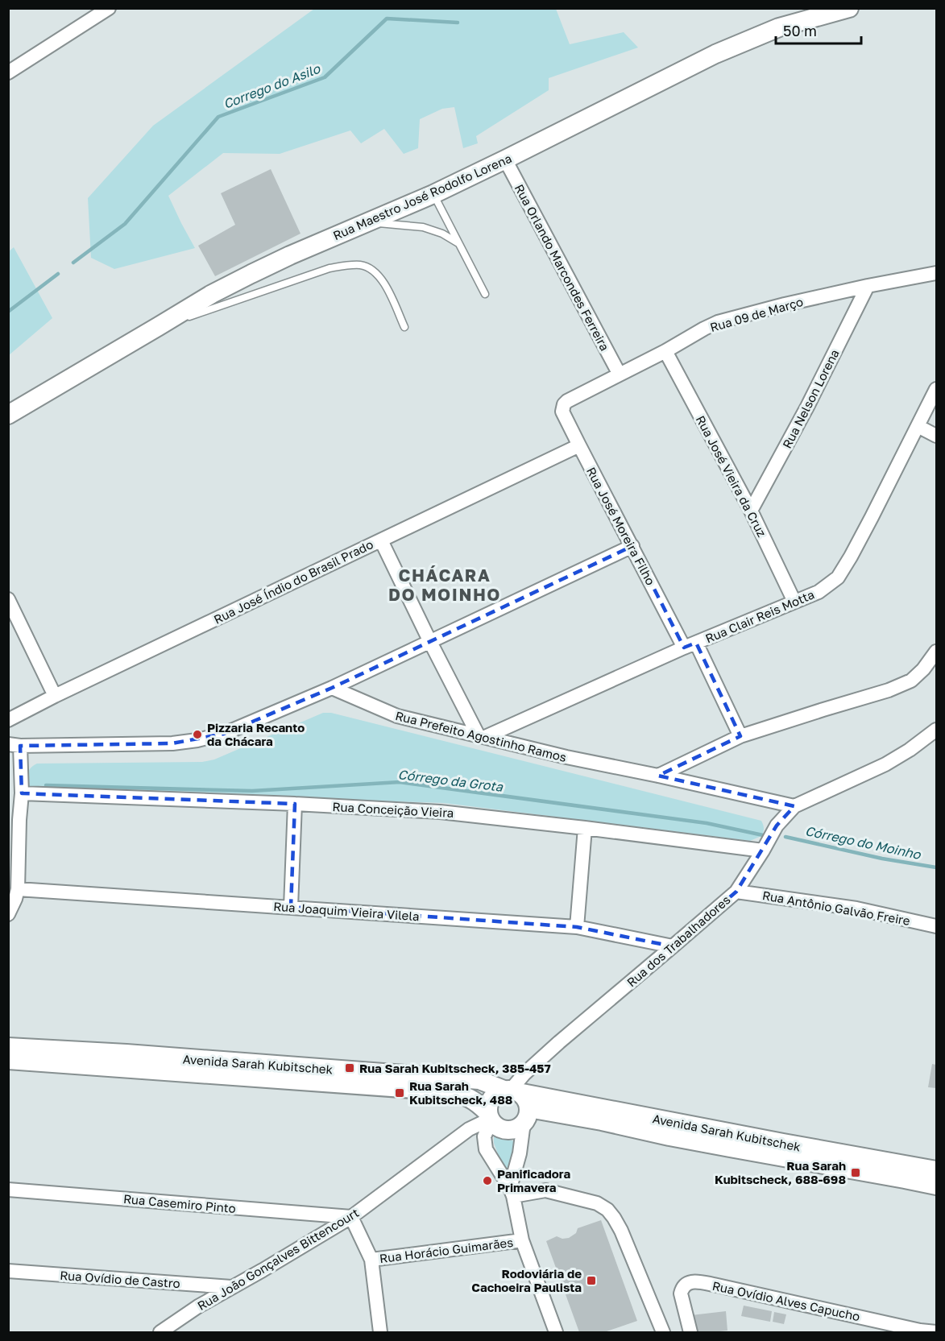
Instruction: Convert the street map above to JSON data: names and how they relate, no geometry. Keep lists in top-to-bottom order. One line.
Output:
{"streets":{"main road":["Rua Maestro José Rodolfo Lorena","Avenida Sarah Kubitschek"],"street":["Rua Orlando Marcondes Ferreira","Rua 09 de Março","Rua Nelson Lorena","Rua José Vieira da Cruz","Rua José Moreira Filho","Rua José Índio do Brasil Prado","Rua Clair Reis Motta","Rua Prefeito Agostinho Ramos","Rua Conceição Vieira","Rua Antônio Galvão Freire","Rua Joaquim Vieira Vilela","Rua dos Trabalhadores","Rua Casemiro Pinto","Rua Horácio Guimarães","Rua João Gonçalves Bittencourt","Rua Ovídio de Castro","Rua Ovídio Alves Capucho"]},"crossings":[["Rua Maestro José Rodolfo Lorena","Rua Orlando Marcondes Ferreira"],["Rua Orlando Marcondes Ferreira","Rua 09 de Março"],["Rua 09 de Março","Rua Nelson Lorena"],["Rua 09 de Março","Rua José Vieira da Cruz"],["Rua 09 de Março","Rua José Moreira Filho"],["Rua Nelson Lorena","Rua José Vieira da Cruz"],["Rua José Vieira da Cruz","Rua Clair Reis Motta"],["Rua José Moreira Filho","Rua José Índio do Brasil Prado"],["Rua José Moreira Filho","Rua Clair Reis Motta"],["Rua Clair Reis Motta","Rua Prefeito Agostinho Ramos"],["Rua Prefeito Agostinho Ramos","Rua dos Trabalhadores"],["Rua Conceição Vieira","Rua dos Trabalhadores"],["Rua Antônio Galvão Freire","Rua dos Trabalhadores"],["Rua Joaquim Vieira Vilela","Rua dos Trabalhadores"],["Rua dos Trabalhadores","Avenida Sarah Kubitschek"],["Rua dos Trabalhadores","Rua João Gonçalves Bittencourt"],["Avenida Sarah Kubitschek","Rua João Gonçalves Bittencourt"],["Rua Casemiro Pinto","Rua João Gonçalves Bittencourt"],["Rua João Gonçalves Bittencourt","Rua Ovídio de Castro"]],"districts":["CHÁCARA DO MOINHO"],"water":["Corrego do Asilo","Córrego da Grota","Córrego do Moinho"],"places":{"other":["Pizzaria Recanto da Chácara","Panificadora Primavera"],"transit":["Rua Sarah Kubitscheck, 385-457","Rua Sarah Kubitscheck, 488","Rua Sarah Kubitscheck, 688-698","Rodoviária de Cachoeira Paulista"]},"scale_bar":"50 m"}
